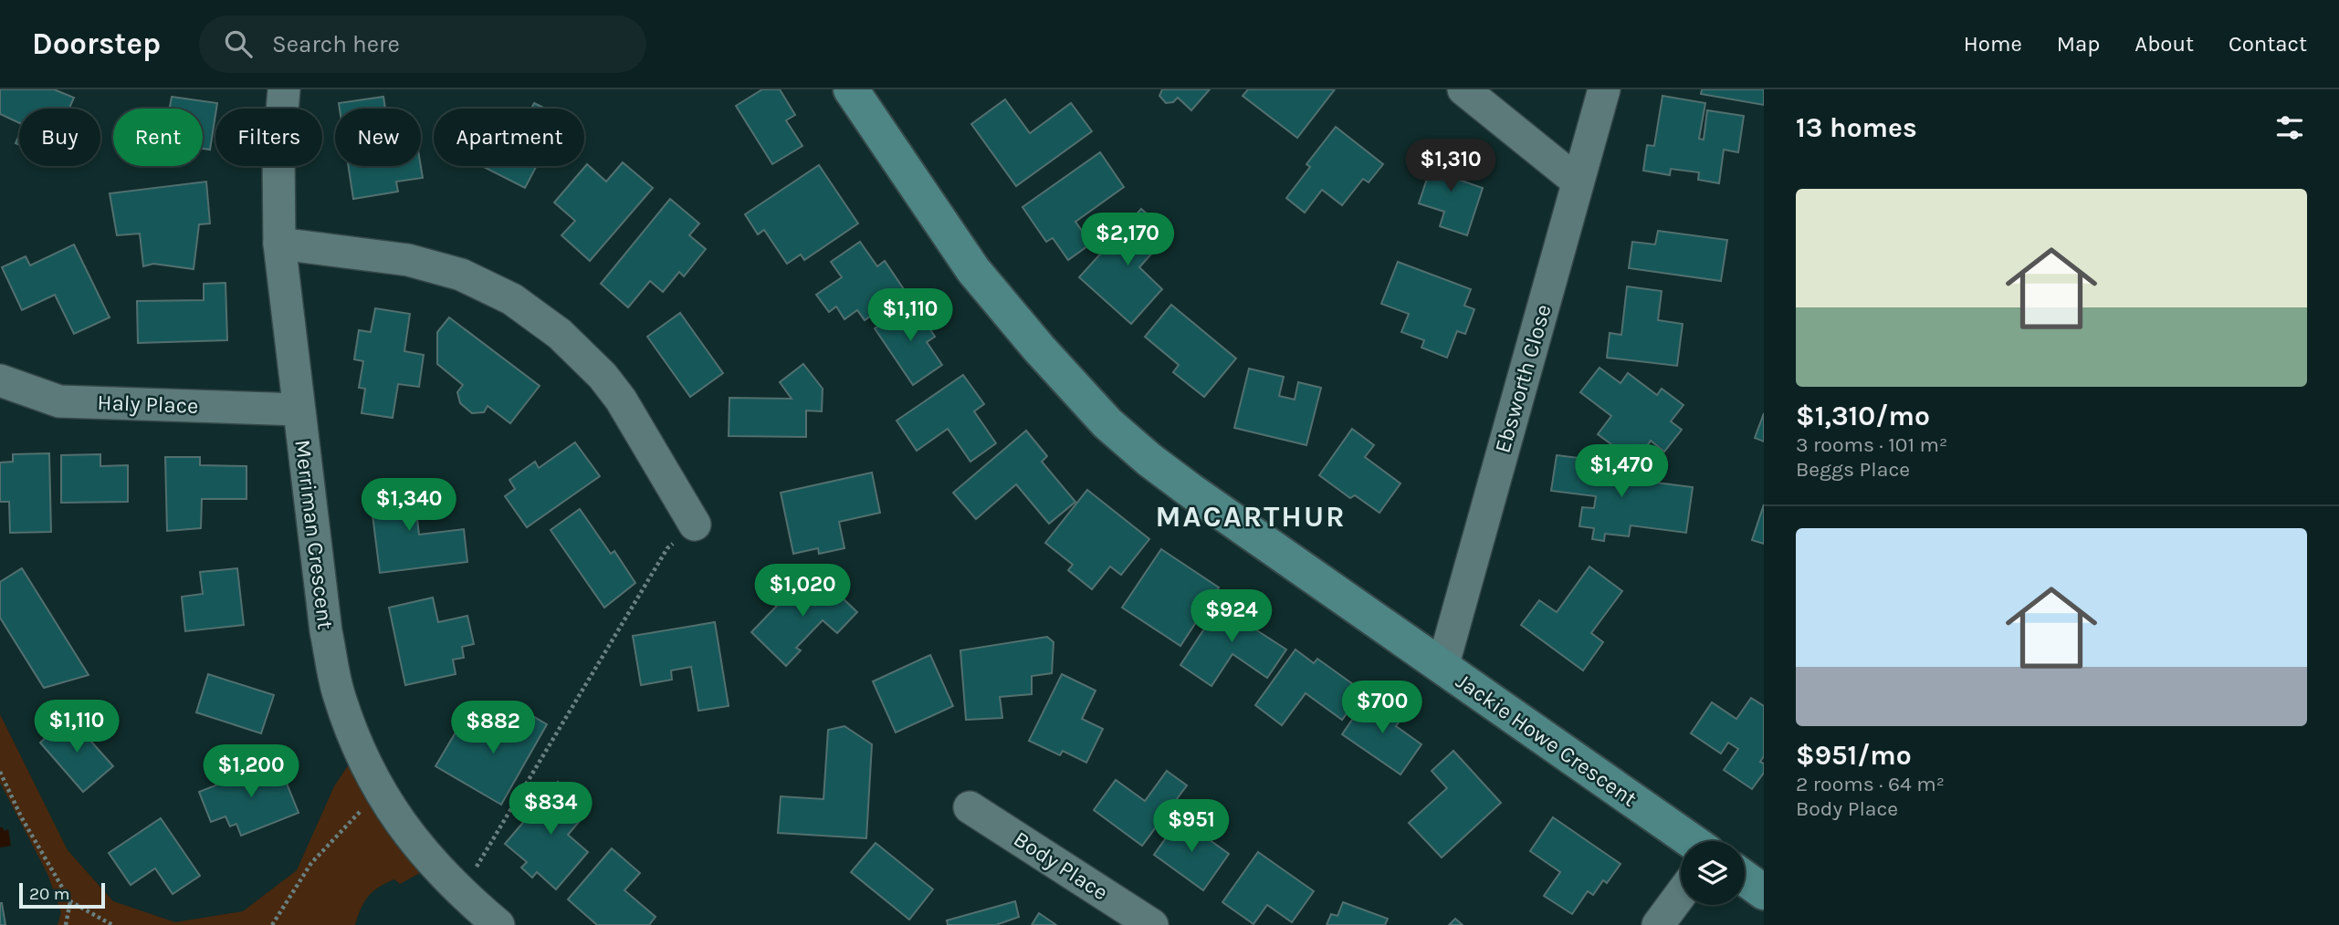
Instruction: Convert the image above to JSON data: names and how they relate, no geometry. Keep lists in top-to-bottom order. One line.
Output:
{"streets":{"street":["Ebsworth Close","Haly Place","Merriman Crescent","Jackie Howe Crescent","Body Place"]},"crossings":[["Ebsworth Close","Jackie Howe Crescent"],["Haly Place","Merriman Crescent"]],"districts":["MACARTHUR"],"scale_bar":"20 m","page":{"header":"Doorstep","search":"Search here","nav":["Home","Map","About","Contact"],"heading":"13 homes","chip":["Buy","Rent","Filters","New","Apartment"],"price":["$1,310","$2,170","$1,110","$1,470","$1,340","$1,020","$924","$700","$1,110","$882","$1,200","$834","$951"],"list":[{"name":"$1,310/mo","note":"3 rooms · 101 m² · Beggs Place"},{"name":"$951/mo","note":"2 rooms · 64 m² · Body Place"}],"scale":"20 m"}}
